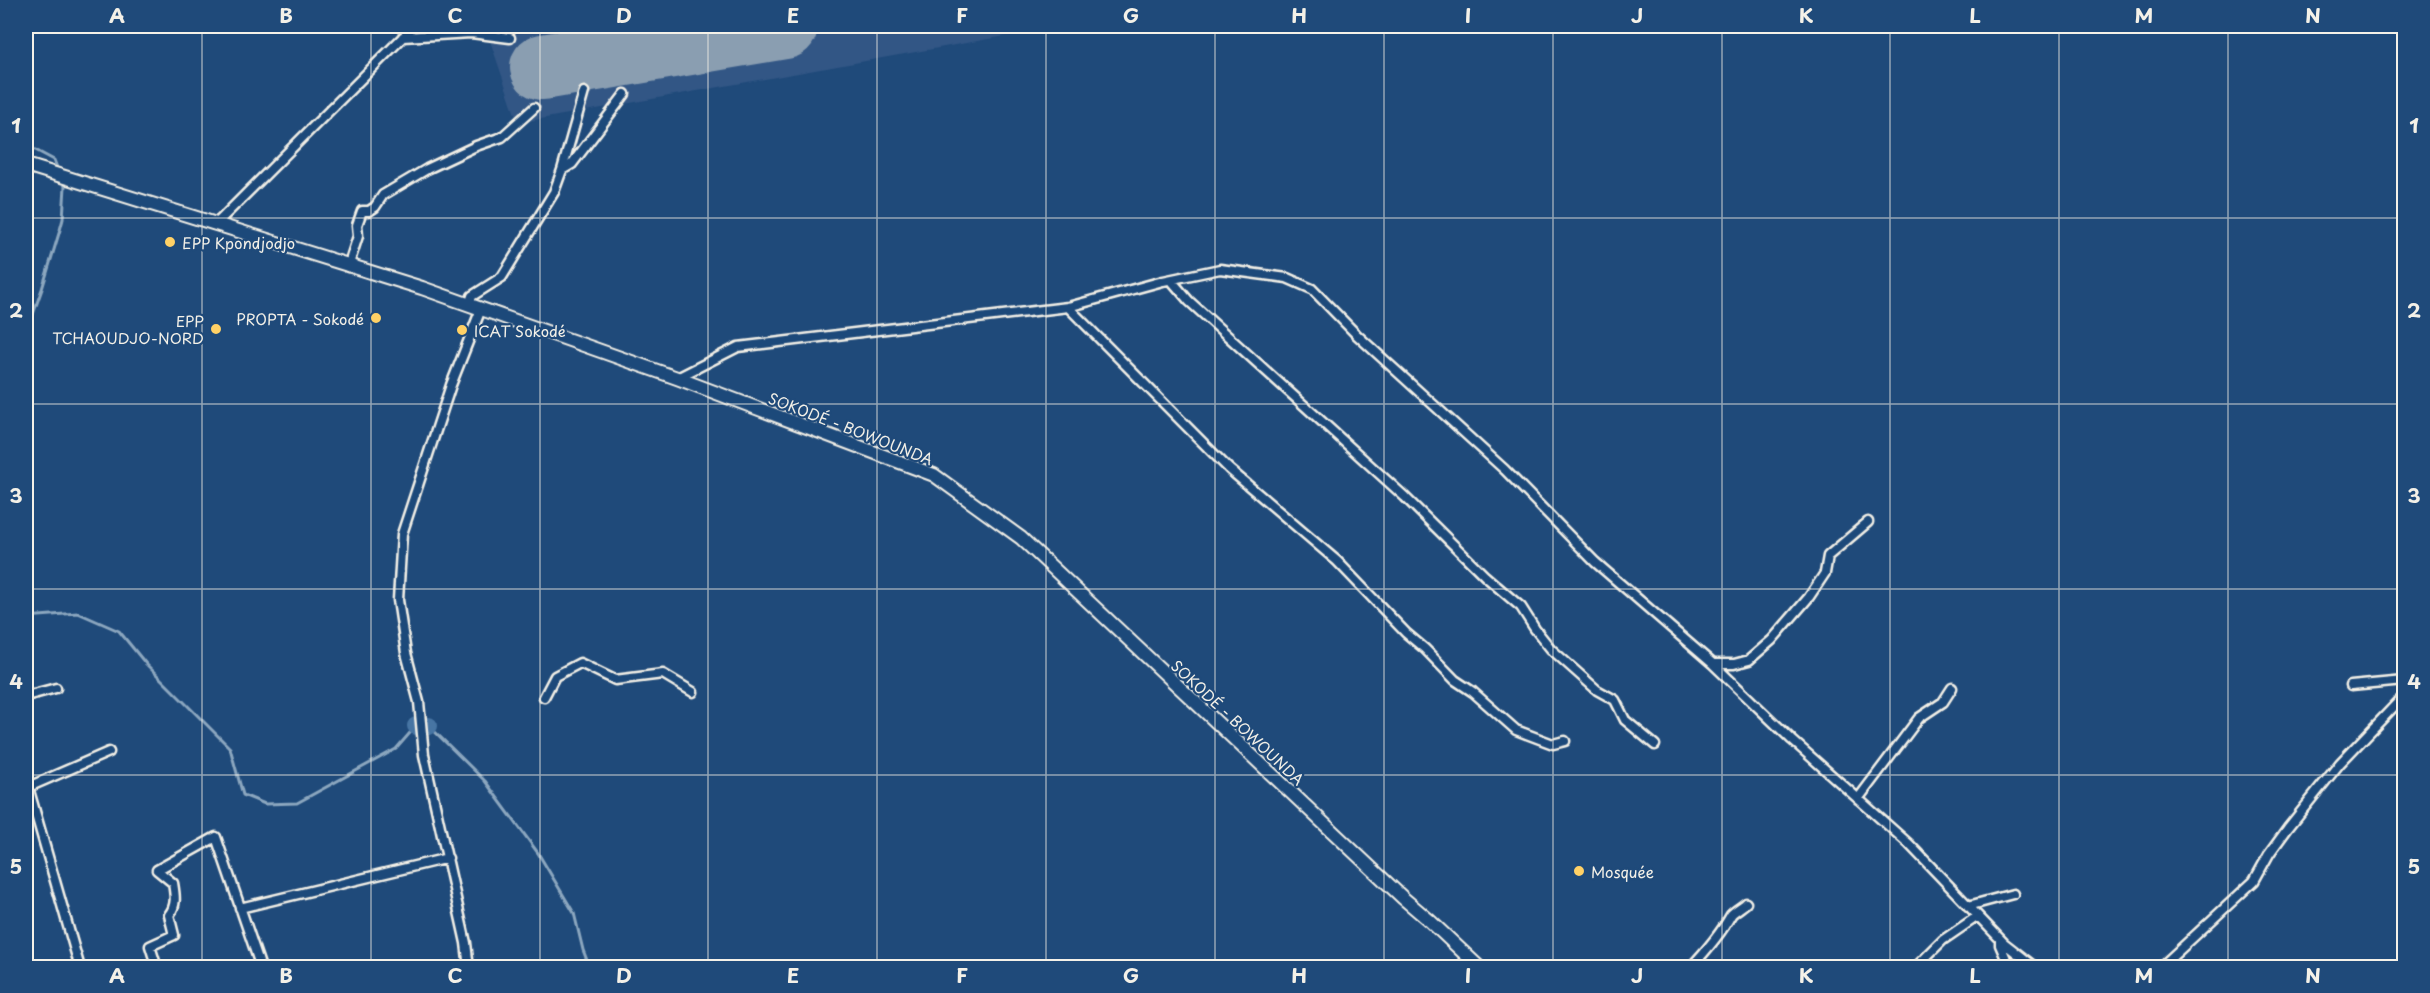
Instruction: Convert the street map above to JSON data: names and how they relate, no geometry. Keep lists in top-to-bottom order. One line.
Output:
{"streets":{"main road":["SOKODÉ - BOWOUNDA"]},"places":["EPP Kpondjodjo","PROPTA - Sokodé","EPP TCHAOUDJO-NORD","ICAT Sokodé","Mosquée"],"grid":{"columns":["A","B","C","D","E","F","G","H","I","J","K","L","M","N"],"rows":["1","2","3","4","5"]}}
